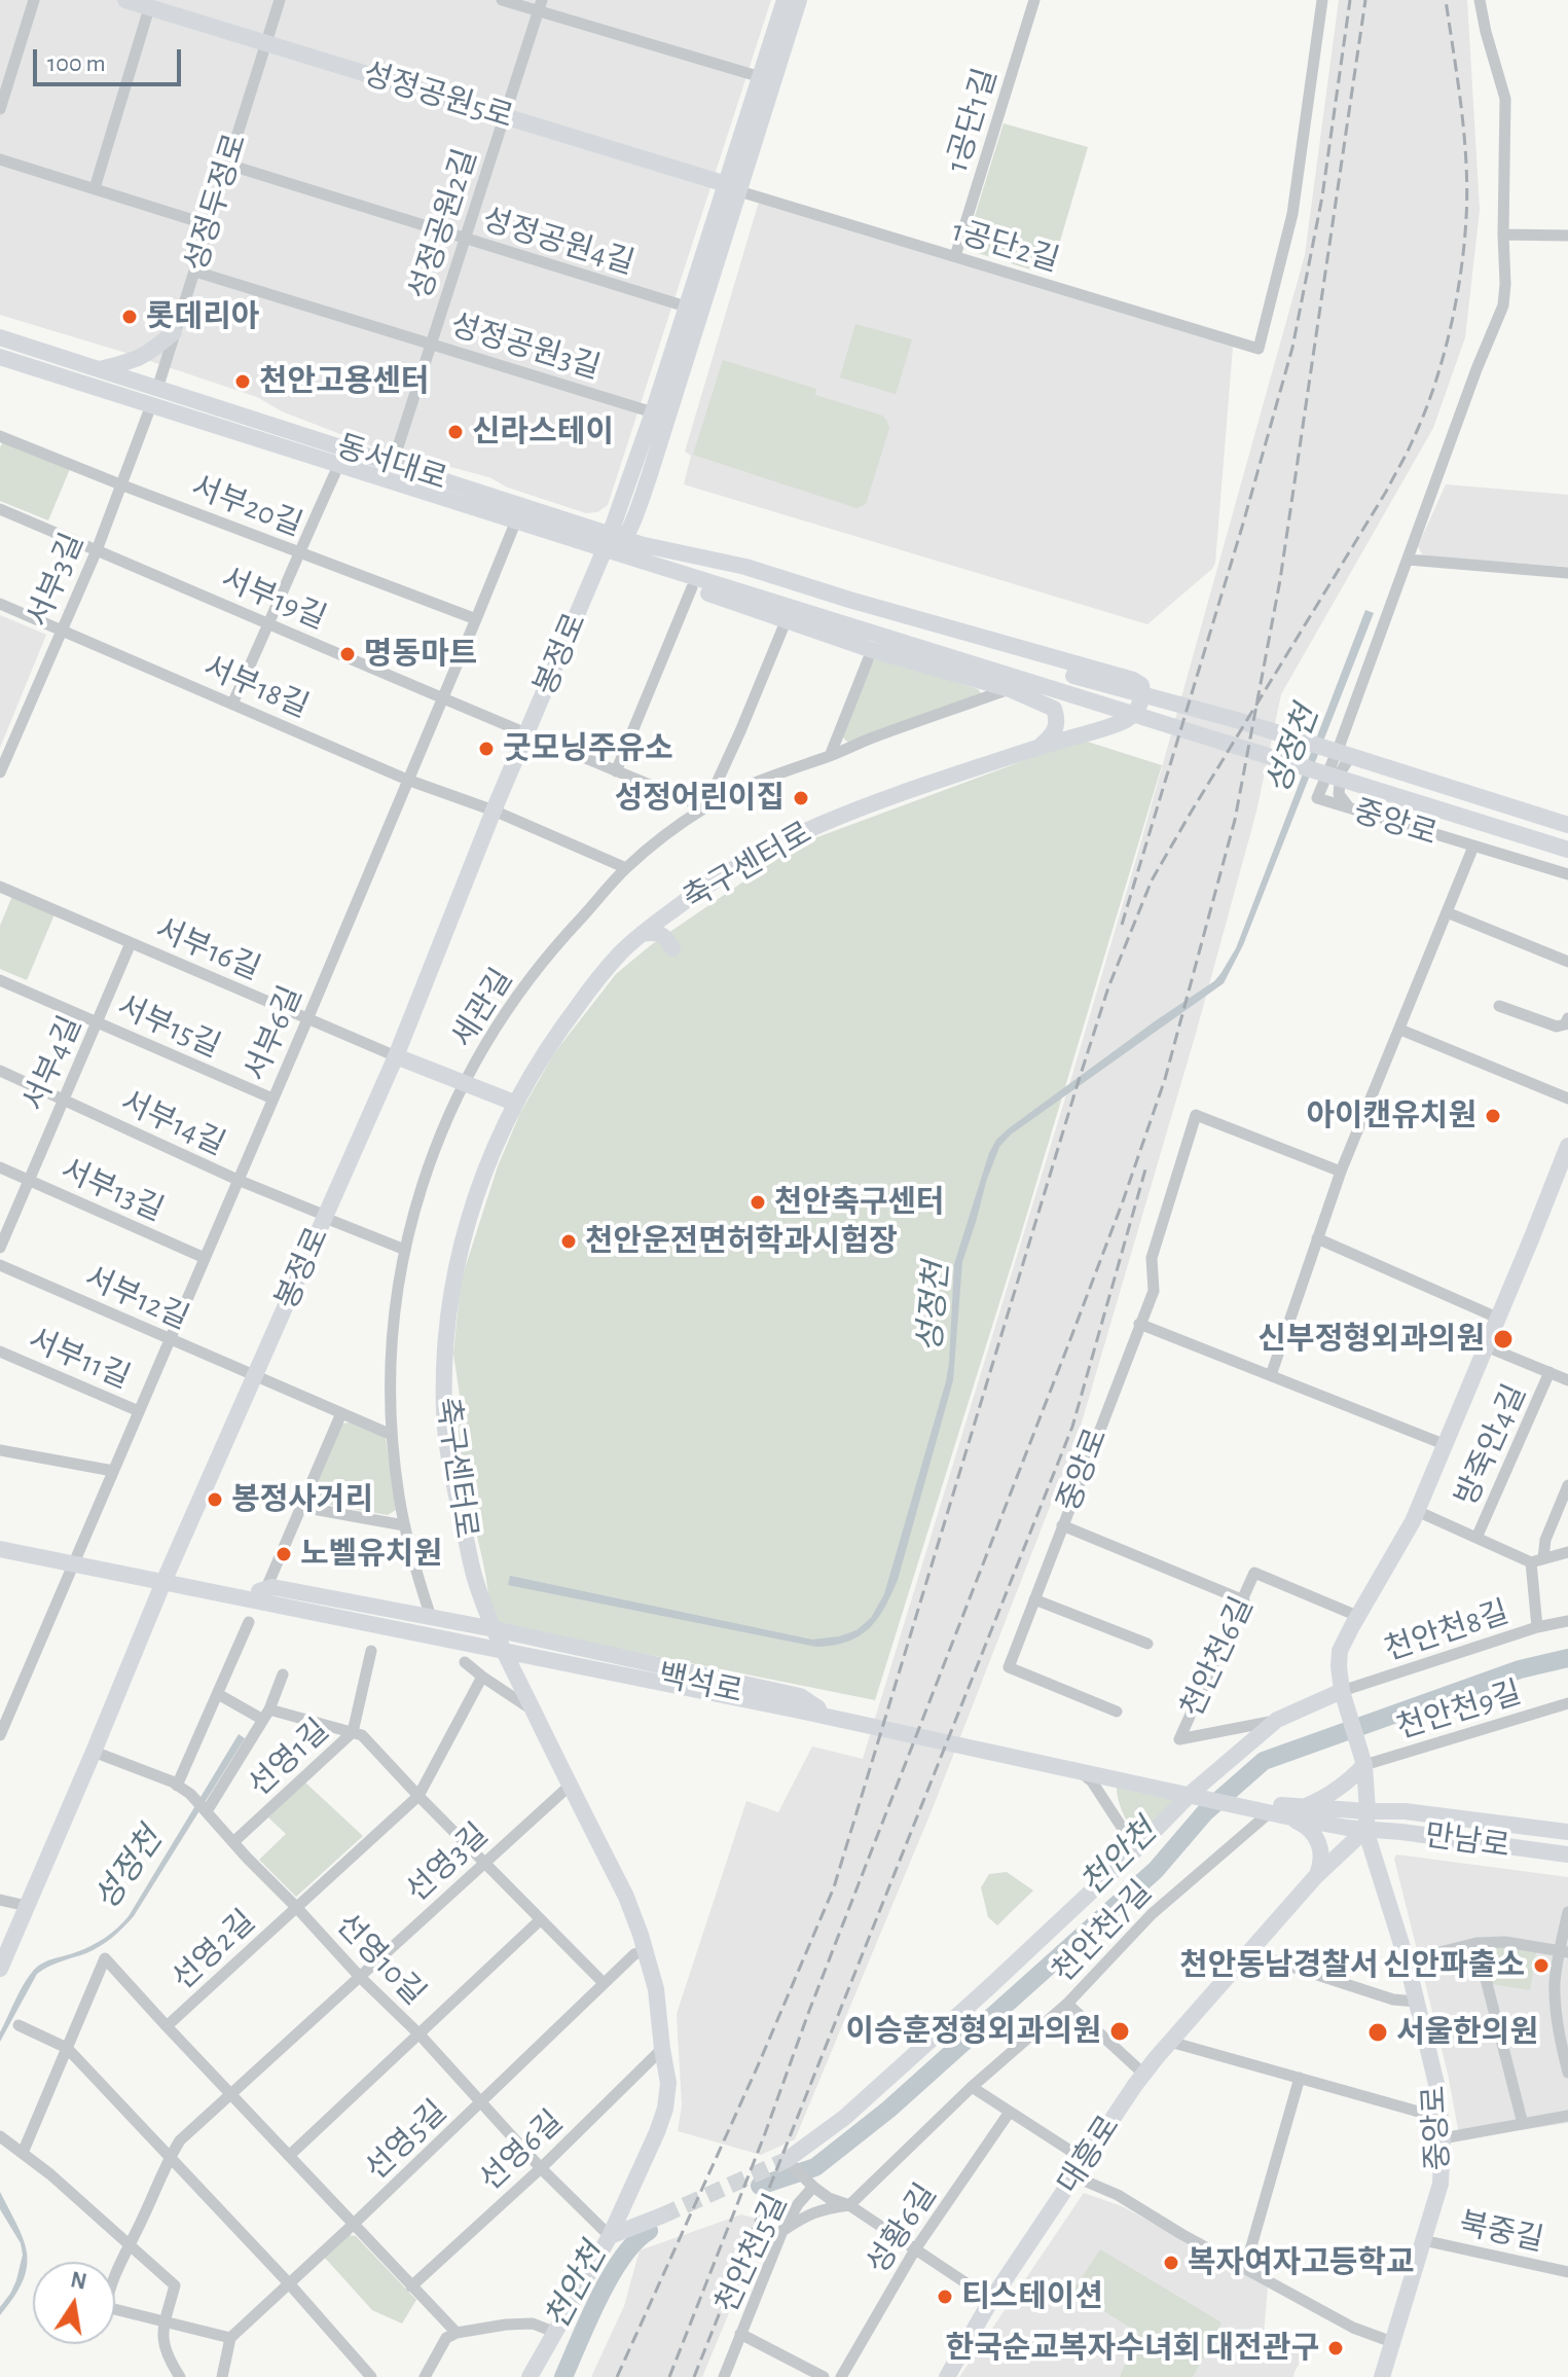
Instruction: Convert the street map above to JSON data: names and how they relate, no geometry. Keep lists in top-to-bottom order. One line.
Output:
{"streets":{"street":["성정공원5로","1공단1길","성정두정로","성정공원2길","성정공원4길","1공단2길","성정공원3길","동서대로","서부20길","서부3길","서부19길","봉정로","서부18길","중앙로","축구센터로","서부16길","세관길","서부15길","서부6길","서부4길","서부14길","서부13길","서부12길","서부11길","방죽안4길","천안천8길","천안천6길","백석로","천안천9길","선영1길","만남로","선영3길","천안천7길","선영2길","선영10길","선영5길","선영6길","대흥로","성황6길","북중길","천안천5길"]},"crossings":[["성정공원5로","성정두정로"],["성정공원5로","성정공원2길"],["성정공원5로","1공단2길"],["성정공원5로","봉정로"],["1공단1길","1공단2길"],["성정두정로","성정공원4길"],["성정두정로","성정공원3길"],["성정두정로","동서대로"],["성정두정로","서부3길"],["성정공원2길","성정공원4길"],["성정공원2길","성정공원3길"],["성정공원2길","동서대로"],["성정공원4길","봉정로"],["1공단2길","봉정로"],["성정공원3길","봉정로"],["동서대로","서부3길"],["동서대로","봉정로"],["동서대로","축구센터로"],["동서대로","서부6길"],["서부20길","서부3길"],["서부20길","서부6길"],["서부3길","서부19길"],["서부3길","서부18길"],["서부19길","봉정로"],["서부19길","세관길"],["서부19길","서부6길"],["봉정로","서부18길"],["봉정로","축구센터로"],["봉정로","서부16길"],["봉정로","서부14길"],["봉정로","서부12길"],["봉정로","선영10길"],["서부18길","세관길"],["서부18길","서부6길"],["중앙로","천안천6길"],["중앙로","만남로"],["중앙로","대흥로"],["중앙로","북중길"],["축구센터로","선영3길"],["축구센터로","선영10길"],["축구센터로","선영5길"],["축구센터로","선영6길"],["서부16길","서부6길"],["서부16길","서부4길"],["세관길","서부14길"],["세관길","서부12길"],["서부15길","서부6길"],["서부15길","서부4길"],["서부6길","서부14길"],["서부6길","서부13길"],["서부6길","서부12길"],["서부6길","서부11길"],["서부4길","서부14길"],["서부4길","서부13길"],["천안천8길","천안천6길"],["천안천6길","천안천5길"],["선영1길","선영10길"],["만남로","대흥로"],["선영3길","선영10길"],["선영2길","선영10길"],["선영10길","선영5길"],["선영10길","선영6길"]],"water":["성정천","천안천"],"places":["롯데리아","천안고용센터","신라스테이","명동마트","굿모닝주유소","성정어린이집","아이캔유치원","천안축구센터","천안운전면허학과시험장","신부정형외과의원","봉정사거리","노벨유치원","천안동남경찰서 신안파출소","이승훈정형외과의원","서울한의원","복자여자고등학교","티스테이션","한국순교복자수녀회 대전관구"],"scale_bar":"100 m","north":"top"}
